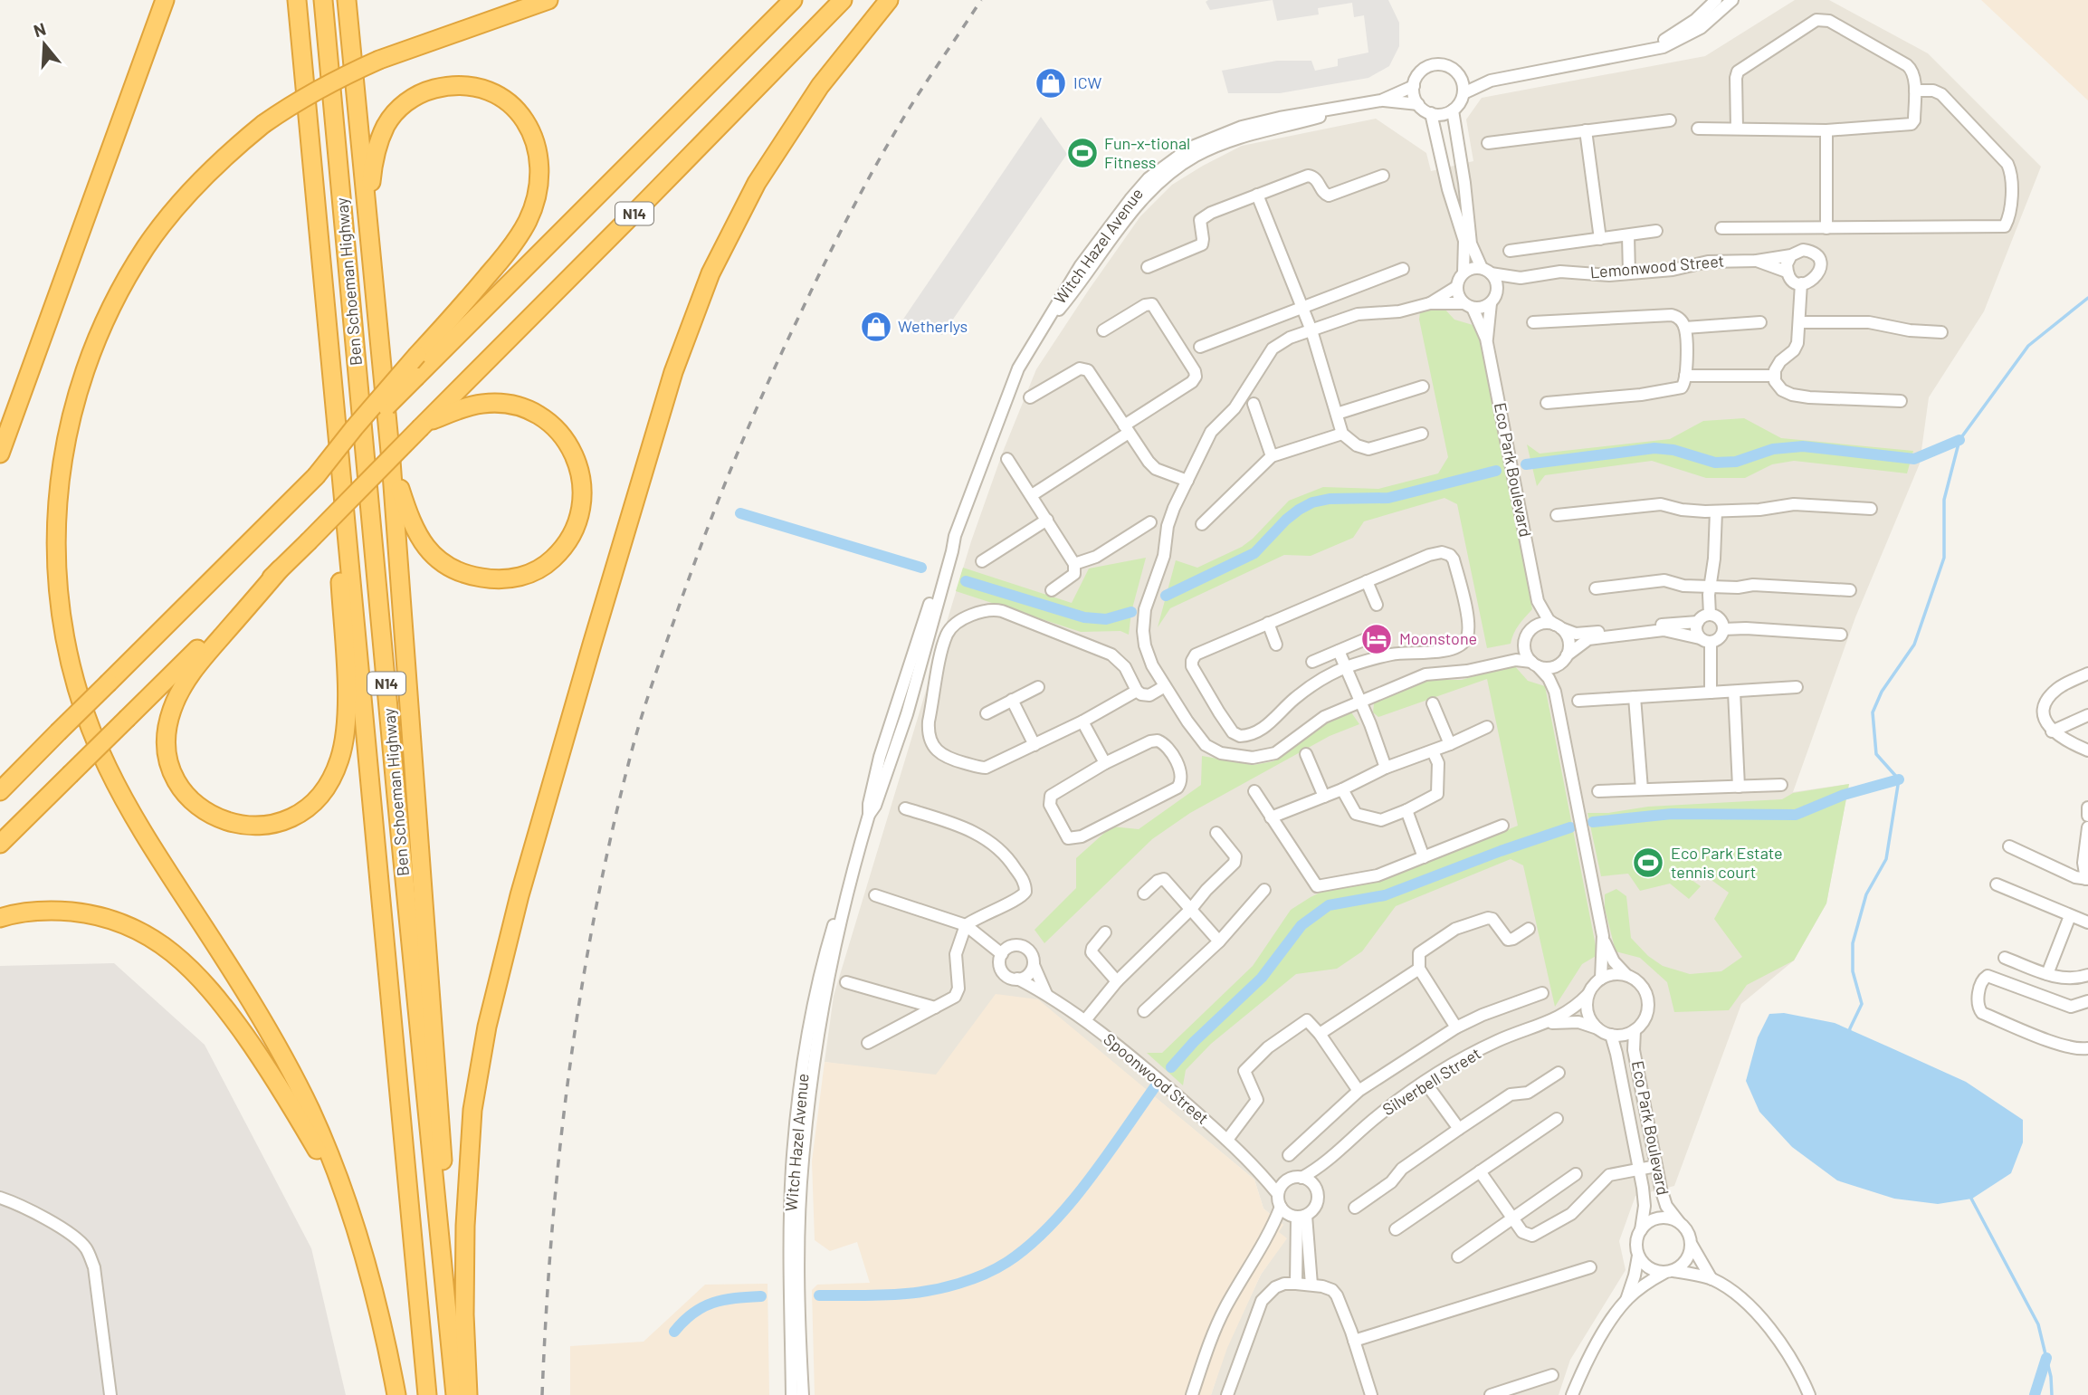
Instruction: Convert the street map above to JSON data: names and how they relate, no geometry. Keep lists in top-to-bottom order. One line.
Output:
{"streets":{"highway":["N14","Ben Schoeman Highway"],"street":["Witch Hazel Avenue","Lemonwood Street","Eco Park Boulevard","Spoonwood Street","Silverbell Street"]},"crossings":[["Lemonwood Street","Eco Park Boulevard"],["Eco Park Boulevard","Silverbell Street"],["Spoonwood Street","Silverbell Street"]],"places":{"shop":["ICW","Wetherlys"],"sports":["Fun-x-tional Fitness","Eco Park Estate tennis court"],"hotel":["Moonstone"]},"north":"top"}
